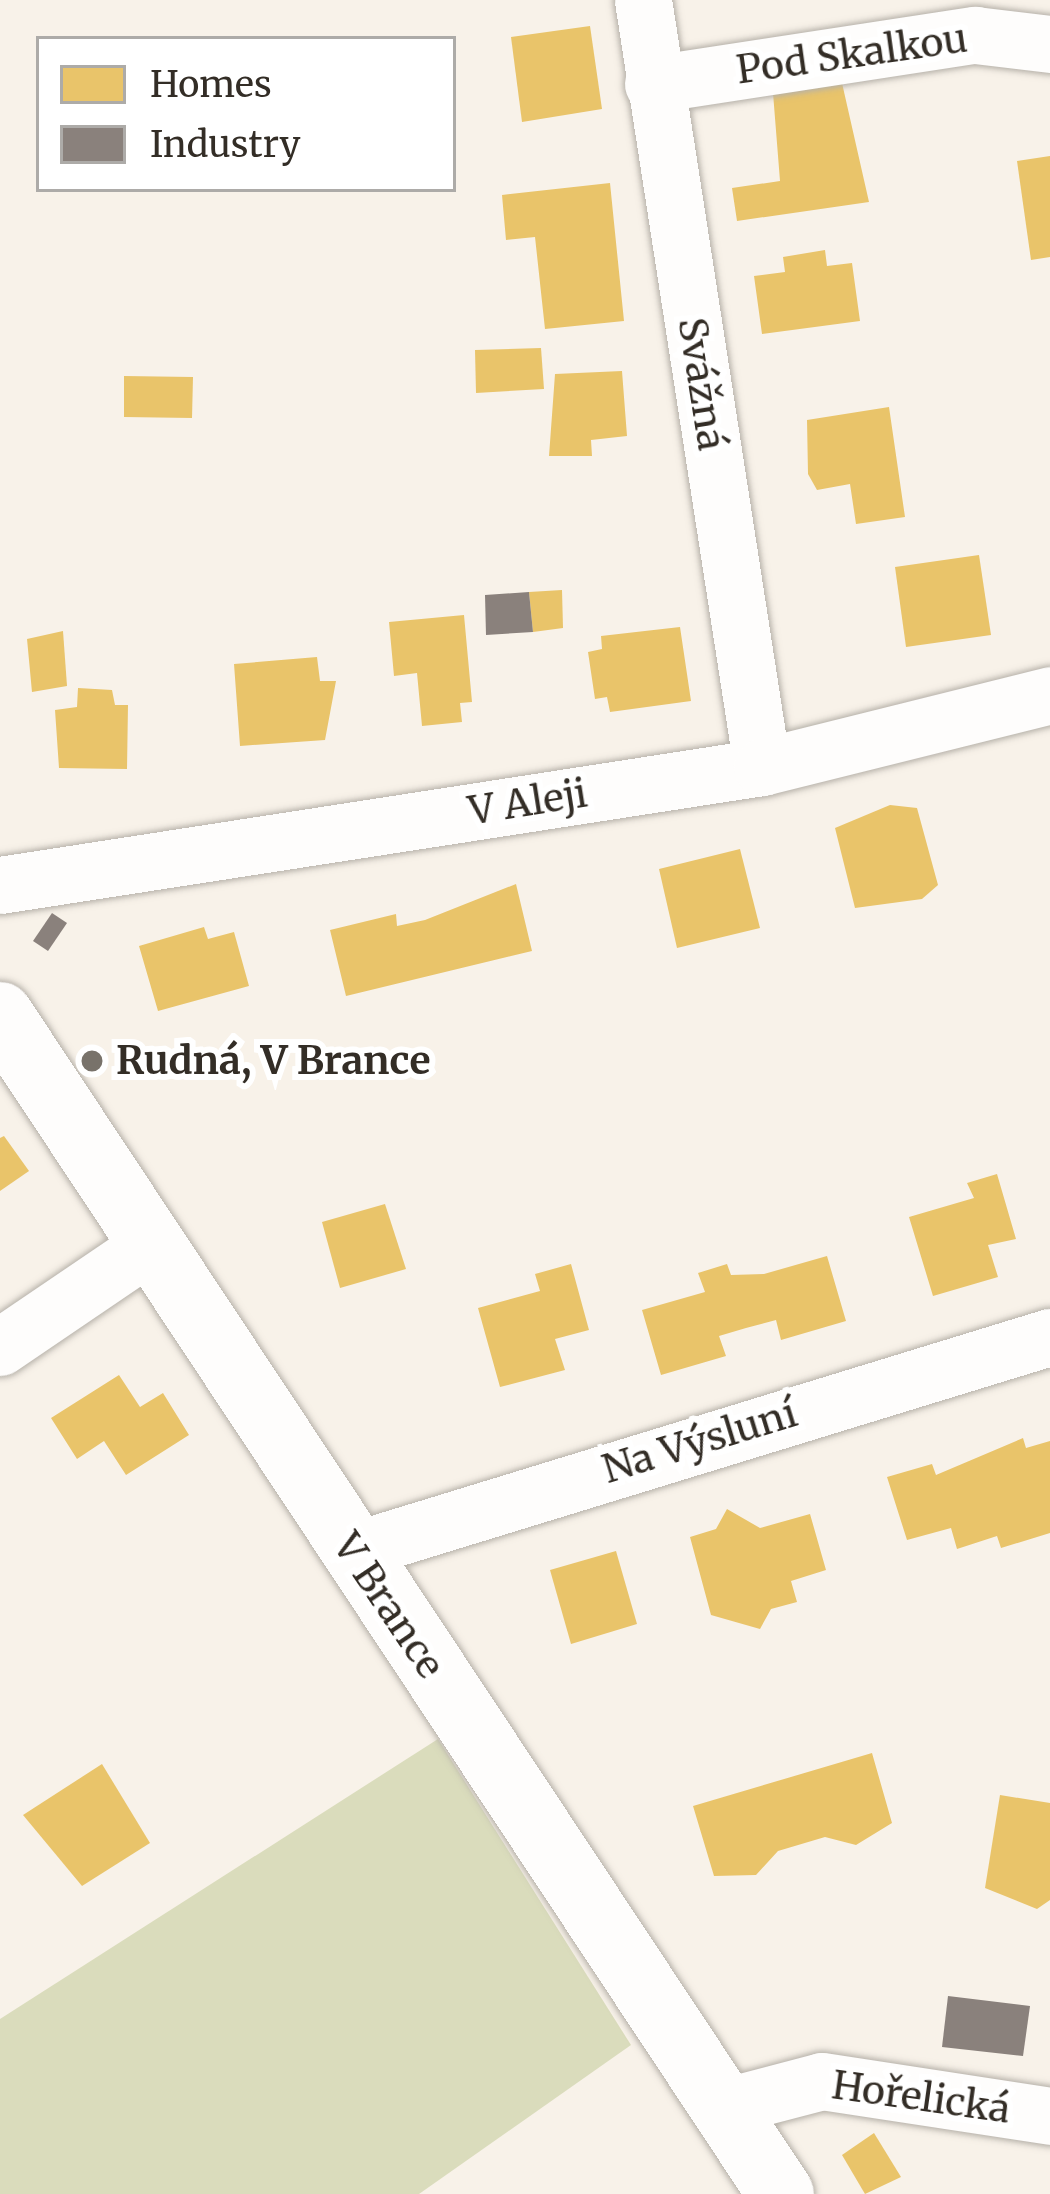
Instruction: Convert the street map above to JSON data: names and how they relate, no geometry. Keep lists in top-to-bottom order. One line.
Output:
{"streets":{"main road":["V Brance"],"street":["Pod Skalkou","Svážná","V Aleji","Na Výsluní","Hořelická"]},"crossings":[["Pod Skalkou","Svážná"],["Svážná","V Aleji"],["Na Výsluní","V Brance"],["V Brance","Hořelická"]],"places":["Rudná, V Brance"],"legend":["Homes","Industry"]}
